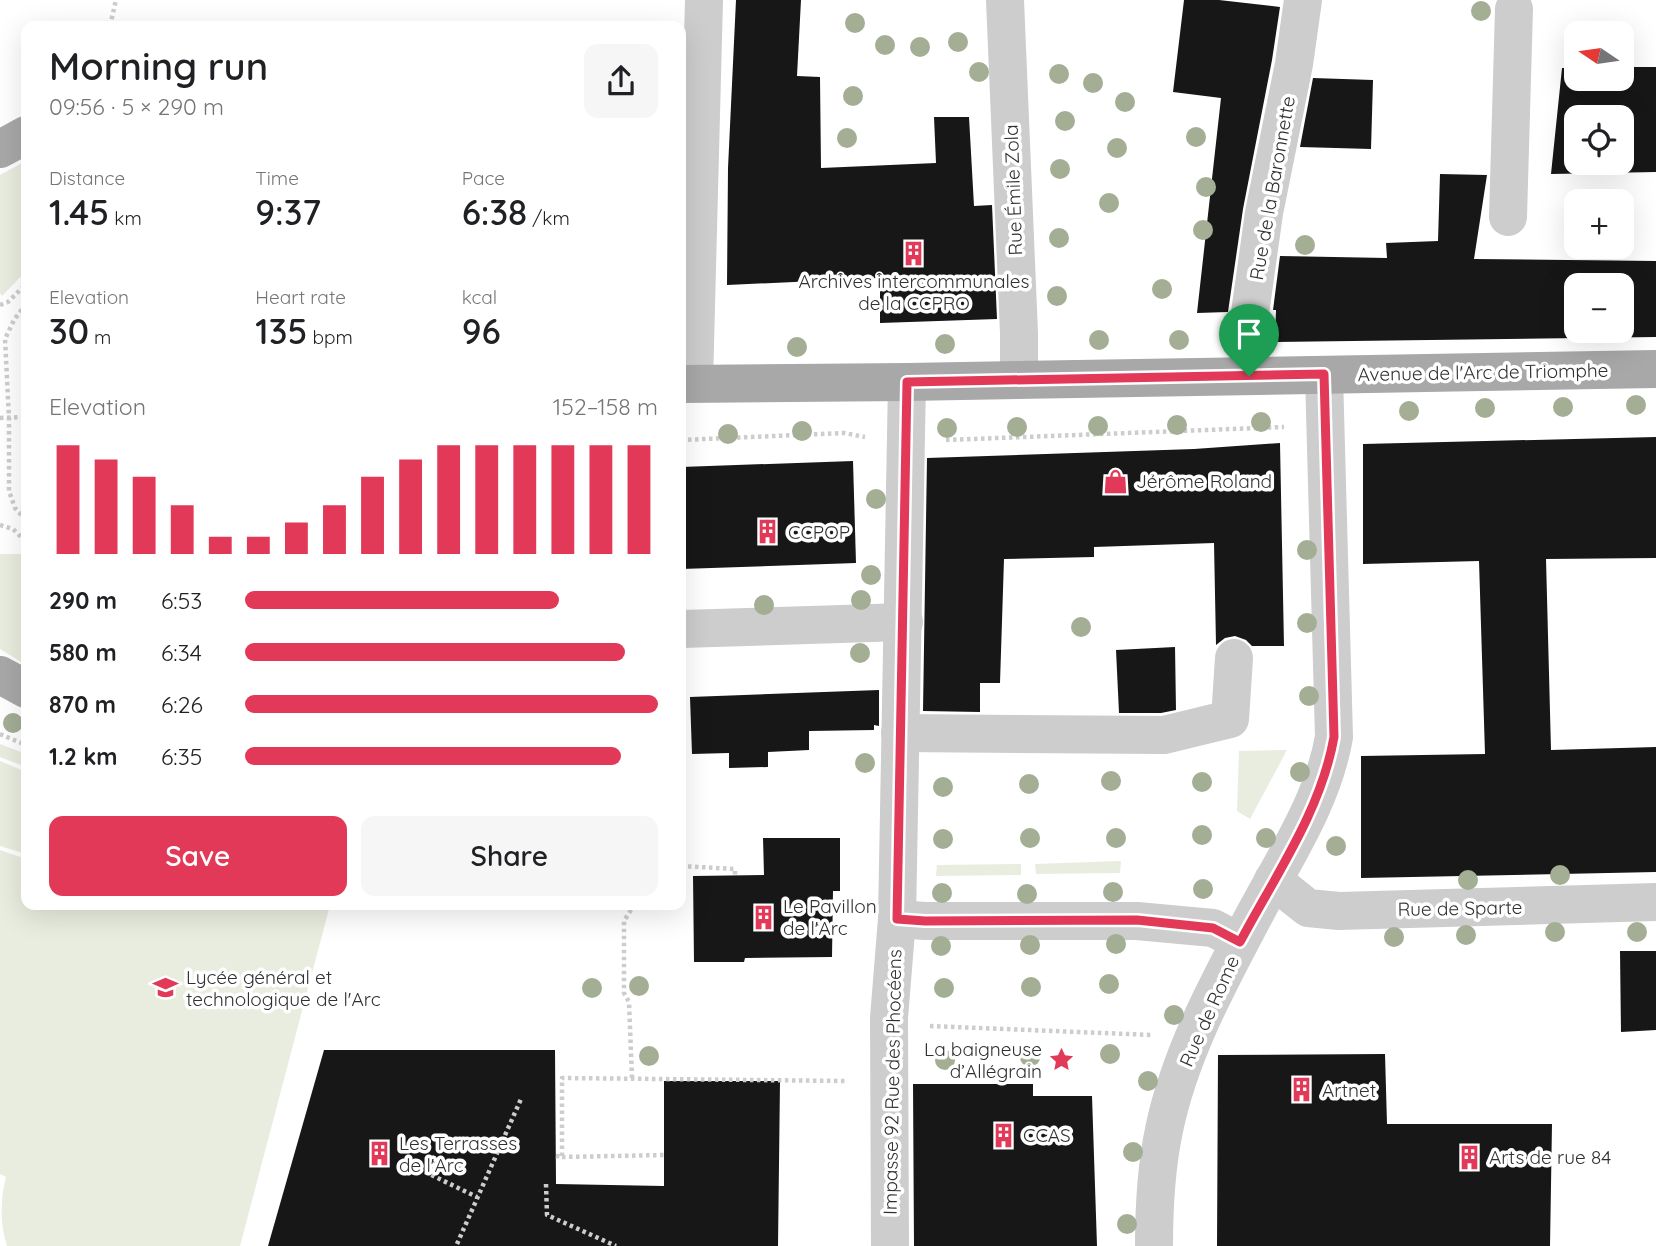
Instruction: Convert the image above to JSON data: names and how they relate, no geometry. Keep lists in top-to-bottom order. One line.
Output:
{"streets":{"main road":["Avenue de l'Arc de Triomphe"],"street":["Rue de la Baronnette","Rue Émile Zola","Rue de Sparte","Rue de Rome","Impasse 92 Rue des Phocéens"]},"crossings":[["Rue de la Baronnette","Avenue de l'Arc de Triomphe"],["Rue Émile Zola","Avenue de l'Arc de Triomphe"],["Avenue de l'Arc de Triomphe","Rue de Rome"],["Avenue de l'Arc de Triomphe","Impasse 92 Rue des Phocéens"],["Rue de Sparte","Rue de Rome"]],"places":{"building":["Archives intercommunales de la CCPRO","CCPOP","Le Pavillon de l'Arc","Artnet","CCAS","Les Terrasses de l'Arc","Arts de rue 84"],"shop":["Jérôme Roland"],"school or university":["Lycée général et technologique de l'Arc"],"place":["La baigneuse d’Allégrain"]},"north":"left","page":{"map_buttons":["+","−"],"heading":["Morning run","09:56 · 5 × 290 m"],"stats":[["Distance","1.45 km"],["Time","9:37"],["Pace","6:38 /km"],["Elevation","30 m"],["Heart rate","135 bpm"],["kcal","96"]],"chart":["Elevation","152–158 m"],"list":[{"name":"290 m","note":"6:53"},{"name":"580 m","note":"6:34"},{"name":"870 m","note":"6:26"},{"name":"1.2 km","note":"6:35"}],"buttons":["Save","Share"]}}
